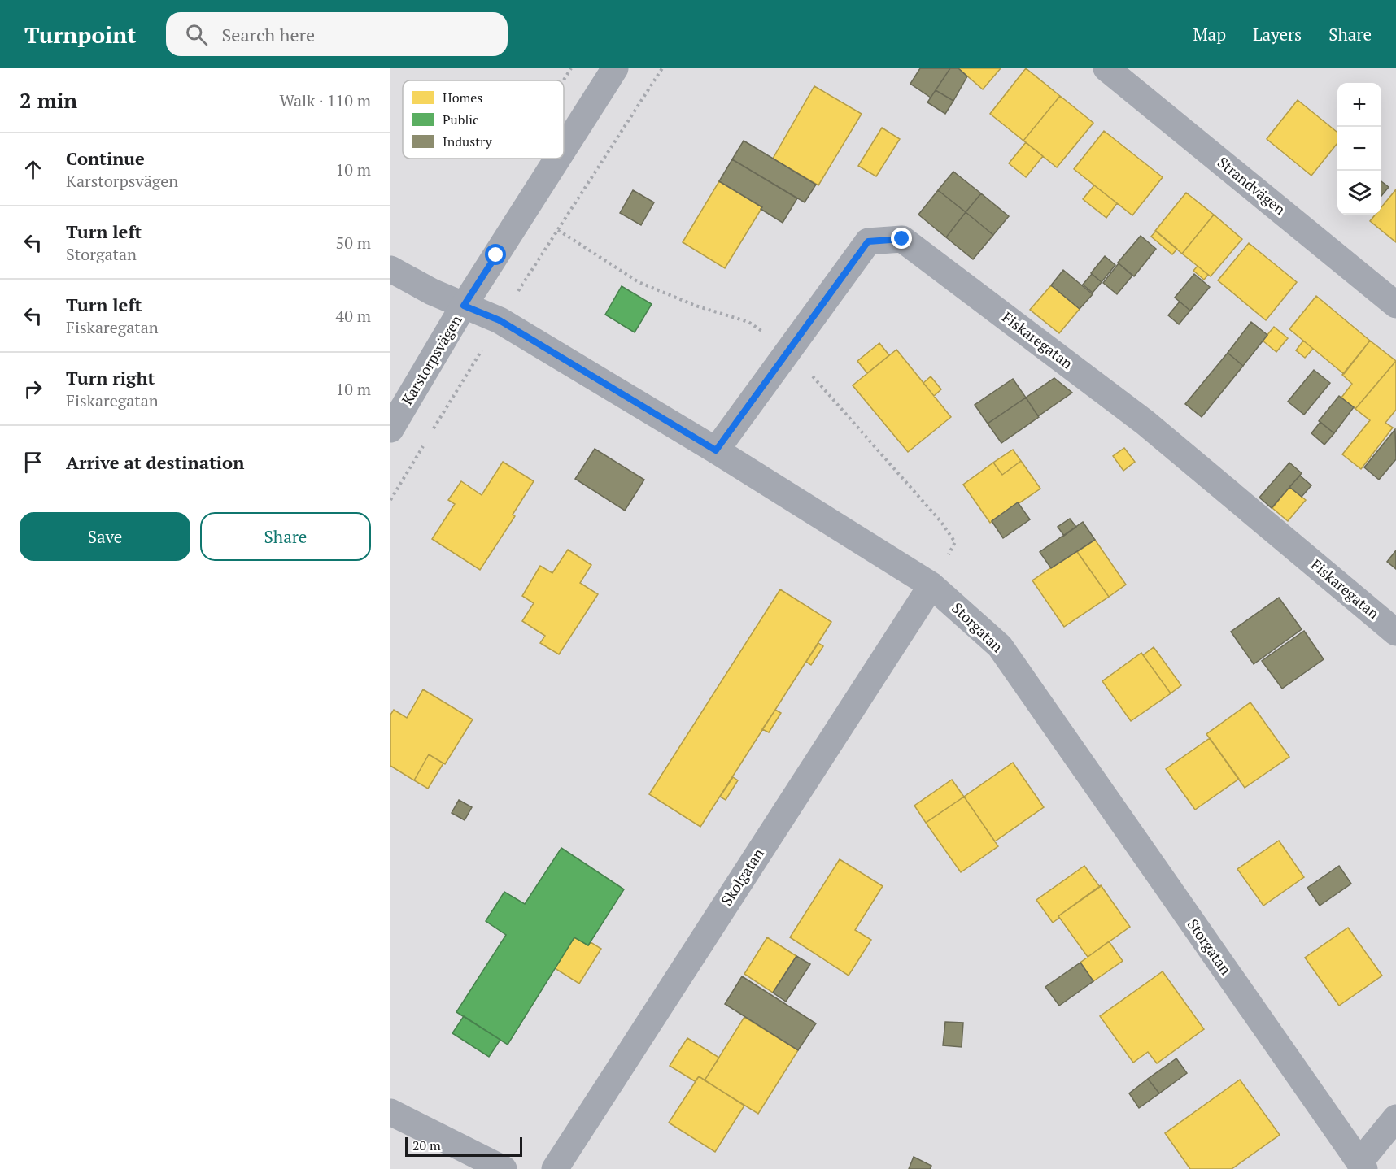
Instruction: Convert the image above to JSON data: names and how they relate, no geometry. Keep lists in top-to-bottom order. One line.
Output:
{"streets":{"street":["Strandvägen","Fiskaregatan","Karstorpsvägen","Storgatan","Skolgatan"]},"crossings":[["Fiskaregatan","Storgatan"],["Karstorpsvägen","Storgatan"],["Storgatan","Skolgatan"]],"legend":["Homes","Public","Industry"],"scale_bar":"20 m","page":{"header":"Turnpoint","search":"Search here","nav":["Map","Layers","Share"],"heading":["2 min","Walk · 110 m"],"map_buttons":["+","−"],"list":[["Continue","Karstorpsvägen","10 m"],["Turn left","Storgatan","50 m"],["Turn left","Fiskaregatan","40 m"],["Turn right","Fiskaregatan","10 m"],"Arrive at destination"],"buttons":["Save","Share"],"scale":"20 m"}}
